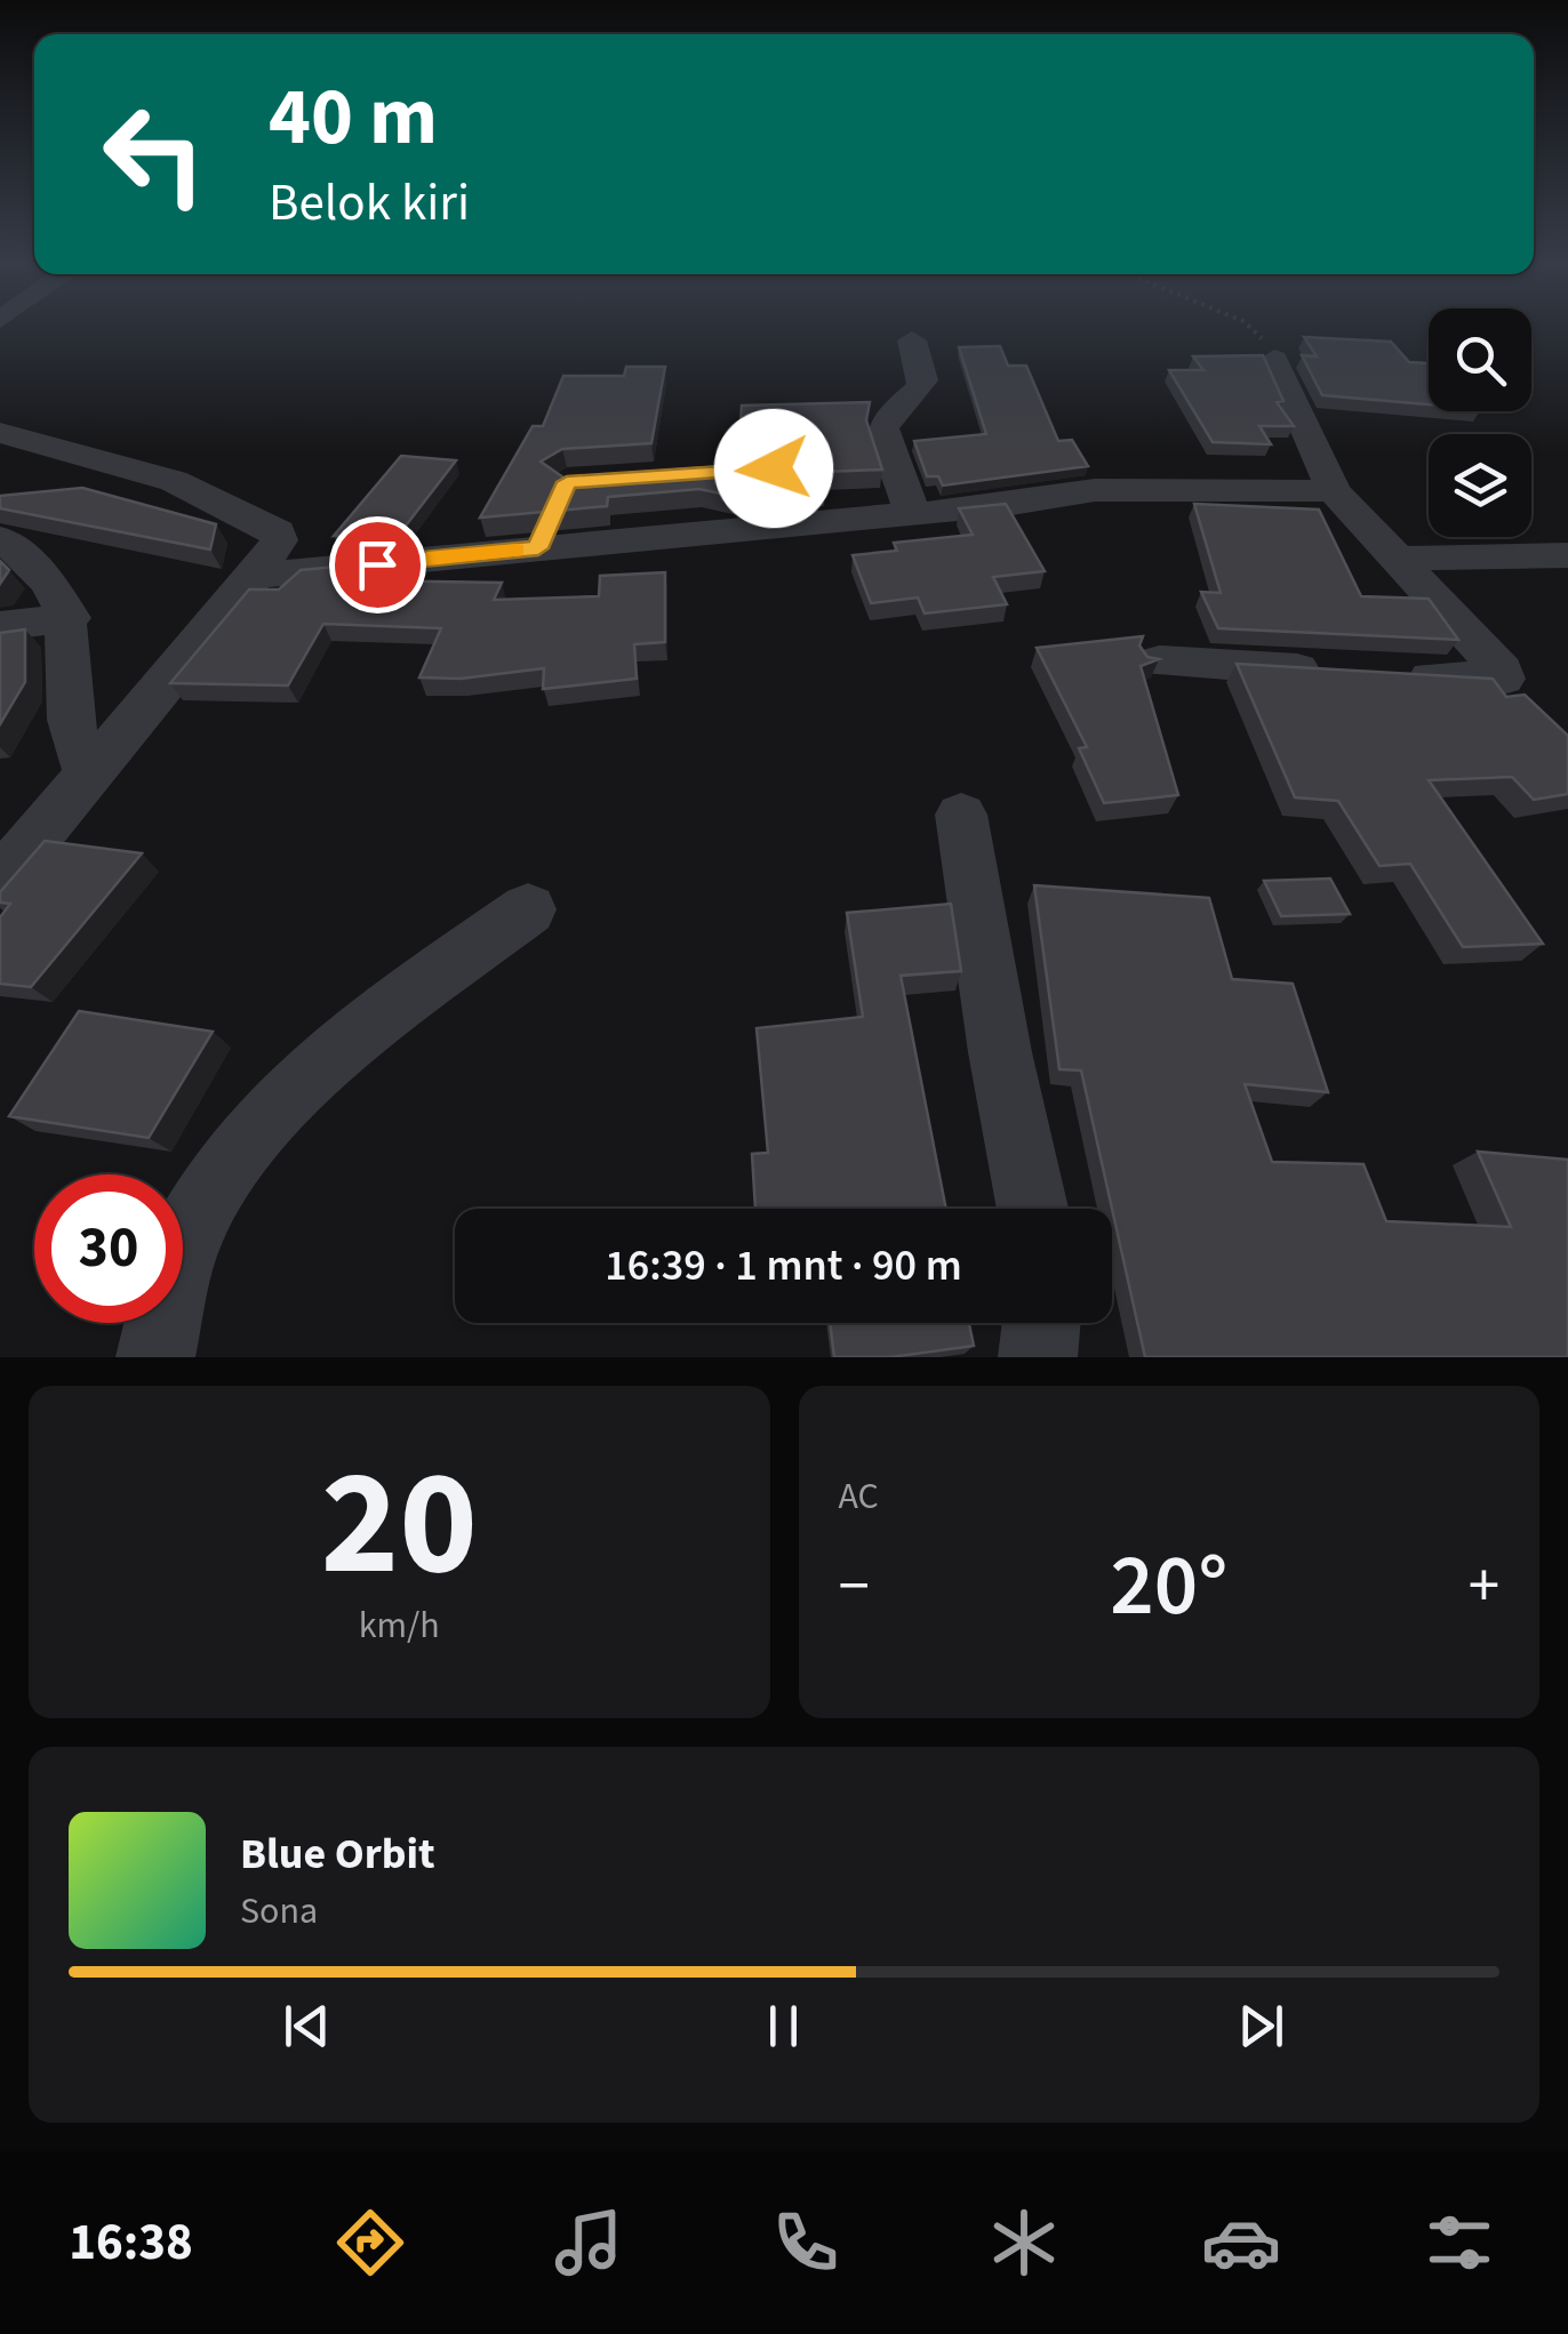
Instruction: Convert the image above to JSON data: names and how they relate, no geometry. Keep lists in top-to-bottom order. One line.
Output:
{"page":{"turn":["40 m","Belok kiri"],"limit":"30","trip":"16:39 · 1 mnt · 90 m","tile":[["20","km/h"],"AC"],"heat":["−","20°","+"],"song":["Blue Orbit","Sona"],"tabs":"16:38"}}
